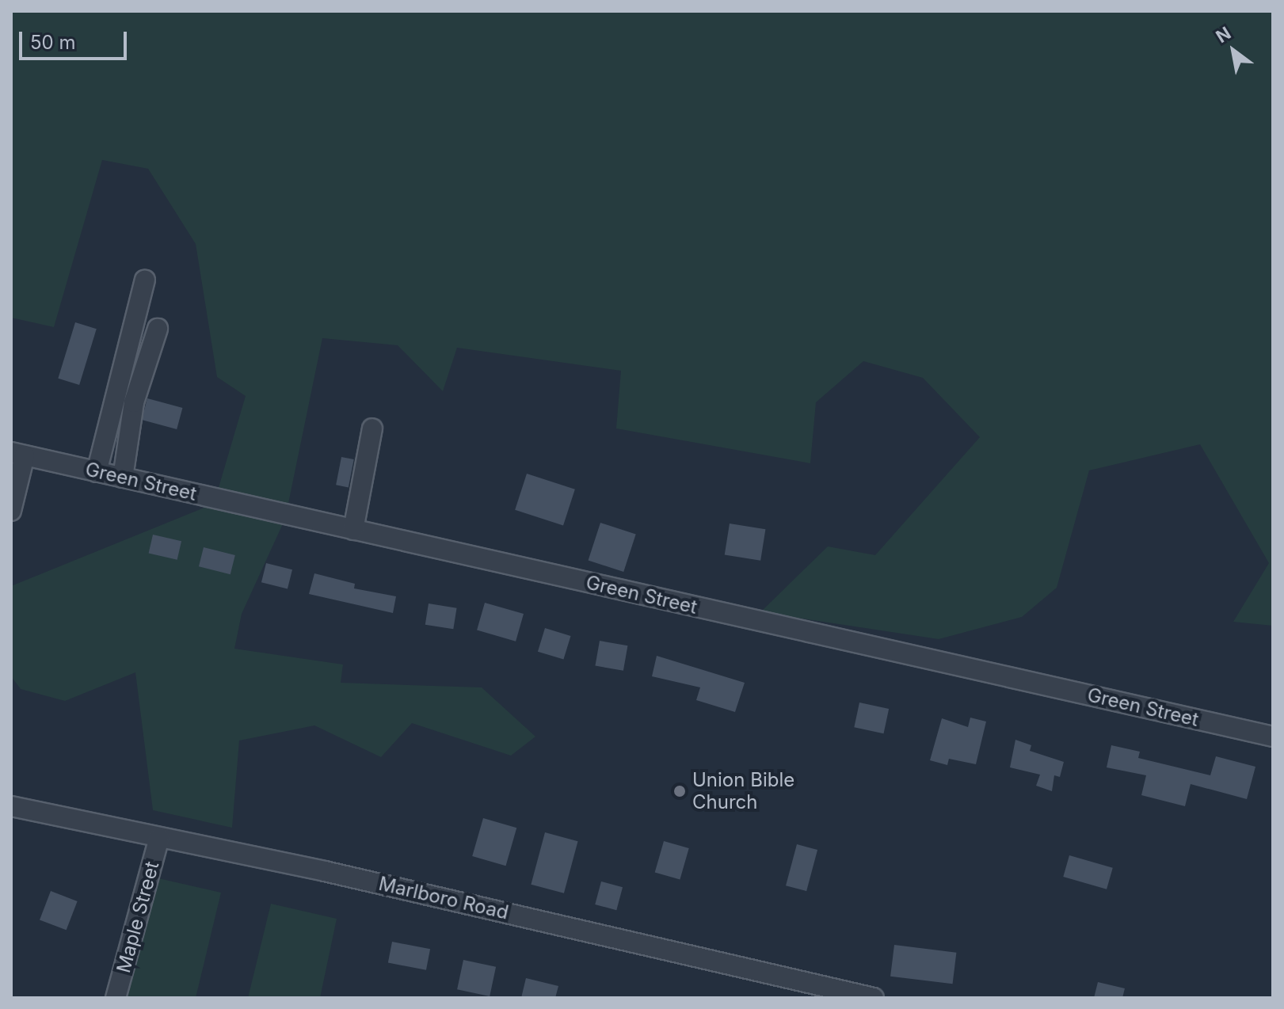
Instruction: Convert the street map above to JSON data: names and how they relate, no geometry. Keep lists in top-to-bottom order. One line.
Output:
{"streets":{"street":["Green Street","Marlboro Road","Maple Street"]},"crossings":[["Marlboro Road","Maple Street"]],"places":["Union Bible Church"],"scale_bar":"50 m","north":"top left"}
